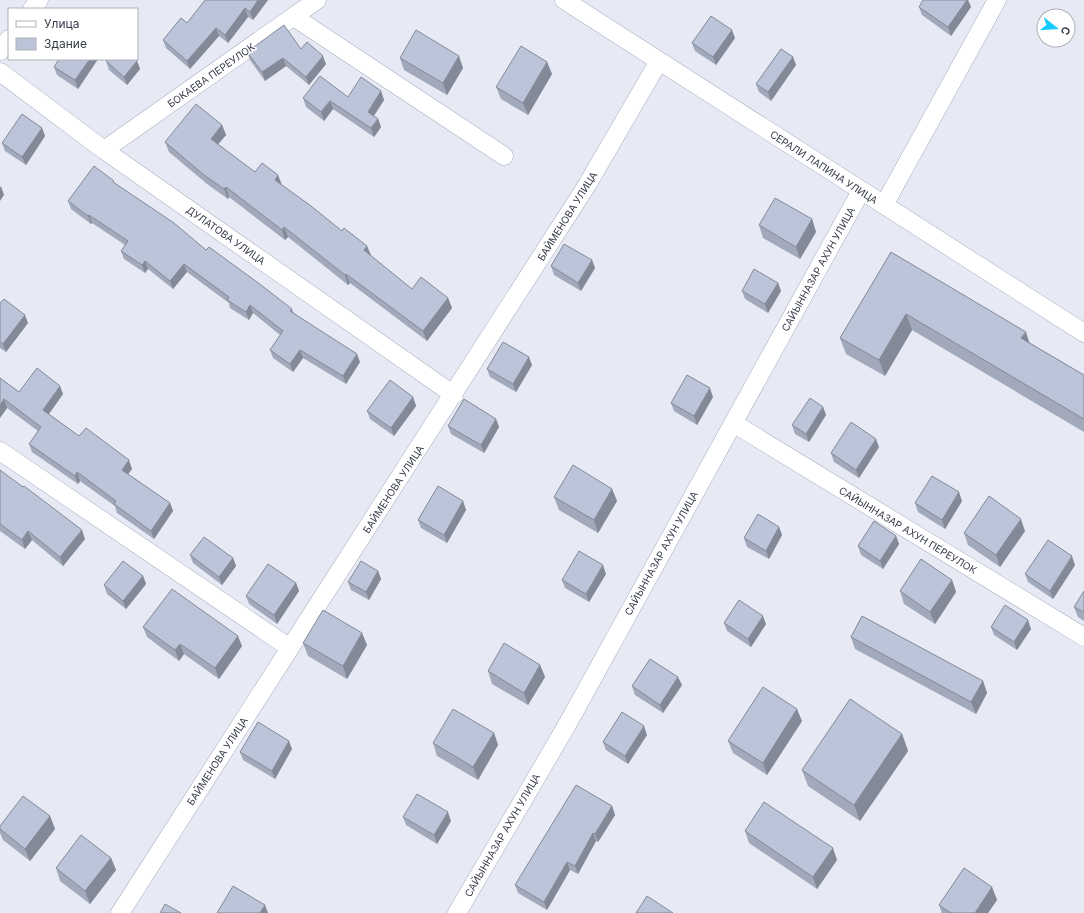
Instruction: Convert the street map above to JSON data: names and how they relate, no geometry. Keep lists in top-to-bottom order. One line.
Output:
{"streets":{"street":["БОКАЕВА ПЕРЕУЛОК","СЕРАЛИ ЛАПИНА УЛИЦА","БАЙМЕНОВА УЛИЦА","ДУЛАТОВА УЛИЦА","САЙЫННАЗАР АХУН УЛИЦА","САЙЫННАЗАР АХУН ПЕРЕУЛОК"]},"crossings":[["БОКАЕВА ПЕРЕУЛОК","ДУЛАТОВА УЛИЦА"],["СЕРАЛИ ЛАПИНА УЛИЦА","БАЙМЕНОВА УЛИЦА"],["СЕРАЛИ ЛАПИНА УЛИЦА","САЙЫННАЗАР АХУН УЛИЦА"],["БАЙМЕНОВА УЛИЦА","ДУЛАТОВА УЛИЦА"],["САЙЫННАЗАР АХУН УЛИЦА","САЙЫННАЗАР АХУН ПЕРЕУЛОК"]],"legend":["Улица","Здание"],"north":"right"}
